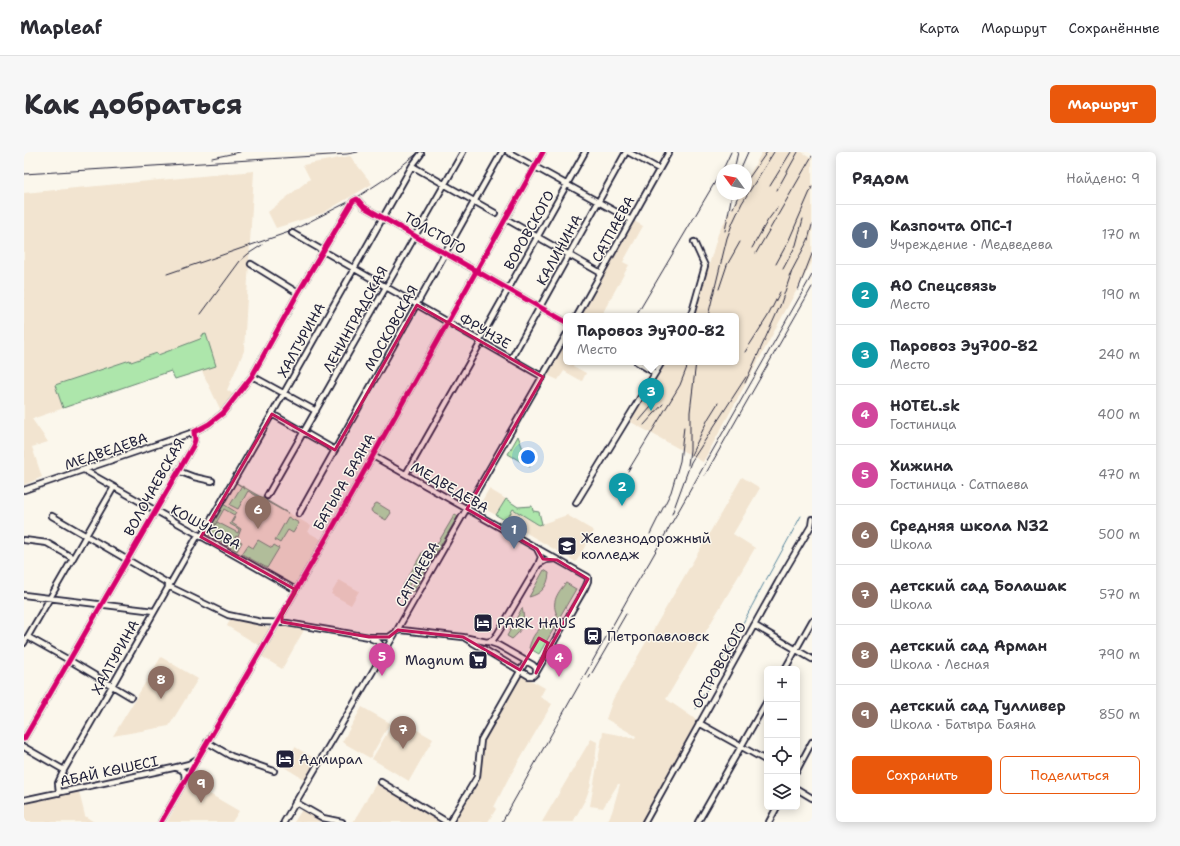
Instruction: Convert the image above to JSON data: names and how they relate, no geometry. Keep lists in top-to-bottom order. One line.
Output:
{"streets":{"street":["САТПАЕВА","ВОРОВСКОГО","ТОЛСТОГО","КАЛИНИНА","ЛЕНИНГРАДСКАЯ","МОСКОВСКАЯ","ФРУНЗЕ","ХАЛТУРИНА","МЕДВЕДЕВА","БАТЫРА БАЯНА","ВОЛОЧАЕВСКАЯ","КОШУКОВА","ОСТРОВСКОГО","АБАЙ КӨШЕСІ"]},"crossings":[["САТПАЕВА","ФРУНЗЕ"],["САТПАЕВА","МЕДВЕДЕВА"],["ВОРОВСКОГО","ТОЛСТОГО"],["ВОРОВСКОГО","ФРУНЗЕ"],["ВОРОВСКОГО","МЕДВЕДЕВА"],["ТОЛСТОГО","КАЛИНИНА"],["ТОЛСТОГО","ЛЕНИНГРАДСКАЯ"],["ТОЛСТОГО","МОСКОВСКАЯ"],["ТОЛСТОГО","ХАЛТУРИНА"],["ТОЛСТОГО","БАТЫРА БАЯНА"],["ТОЛСТОГО","ВОЛОЧАЕВСКАЯ"],["КАЛИНИНА","ФРУНЗЕ"],["ЛЕНИНГРАДСКАЯ","ФРУНЗЕ"],["МОСКОВСКАЯ","ФРУНЗЕ"],["ФРУНЗЕ","ХАЛТУРИНА"],["ФРУНЗЕ","БАТЫРА БАЯНА"],["ФРУНЗЕ","ВОЛОЧАЕВСКАЯ"],["ХАЛТУРИНА","КОШУКОВА"],["ХАЛТУРИНА","АБАЙ КӨШЕСІ"],["МЕДВЕДЕВА","БАТЫРА БАЯНА"],["МЕДВЕДЕВА","ВОЛОЧАЕВСКАЯ"],["МЕДВЕДЕВА","КОШУКОВА"],["БАТЫРА БАЯНА","КОШУКОВА"],["БАТЫРА БАЯНА","АБАЙ КӨШЕСІ"],["ВОЛОЧАЕВСКАЯ","КОШУКОВА"]],"places":{"school or university":["Железнодорожный колледж"],"hotel":["PARK HAUS","Адмирал"],"station":["Петропавловск"],"supermarket":["Magnum"]},"north":"top left","page":{"header":"Mapleaf","nav":["Карта","Маршрут","Сохранённые"],"title":"Как добраться","buttons":["Маршрут",["Сохранить","Поделиться"]],"heading":["Рядом","Найдено: 9"],"list":[{"mark":"1","name":"Казпочта ОПС-1","note":"Учреждение · Медведева","value":"170 m"},{"mark":"2","name":"АО Спецсвязь","note":"Место","value":"190 m"},{"mark":"3","name":"Паровоз Эу700-82","note":"Место","value":"240 m"},{"mark":"4","name":"HOTEL.sk","note":"Гостиница","value":"400 m"},{"mark":"5","name":"Хижина","note":"Гостиница · Сатпаева","value":"470 m"},{"mark":"6","name":"Средняя школа N32","note":"Школа","value":"500 m"},{"mark":"7","name":"детский сад Болашак","note":"Школа","value":"570 m"},{"mark":"8","name":"детский сад Арман","note":"Школа · Лесная","value":"790 m"},{"mark":"9","name":"детский сад Гулливер","note":"Школа · Батыра Баяна","value":"850 m"}],"popup":["Паровоз Эу700-82","Место"],"pins":["3","2","6","1","5","4","8","7","9"],"map_buttons":["+","−"]}}
